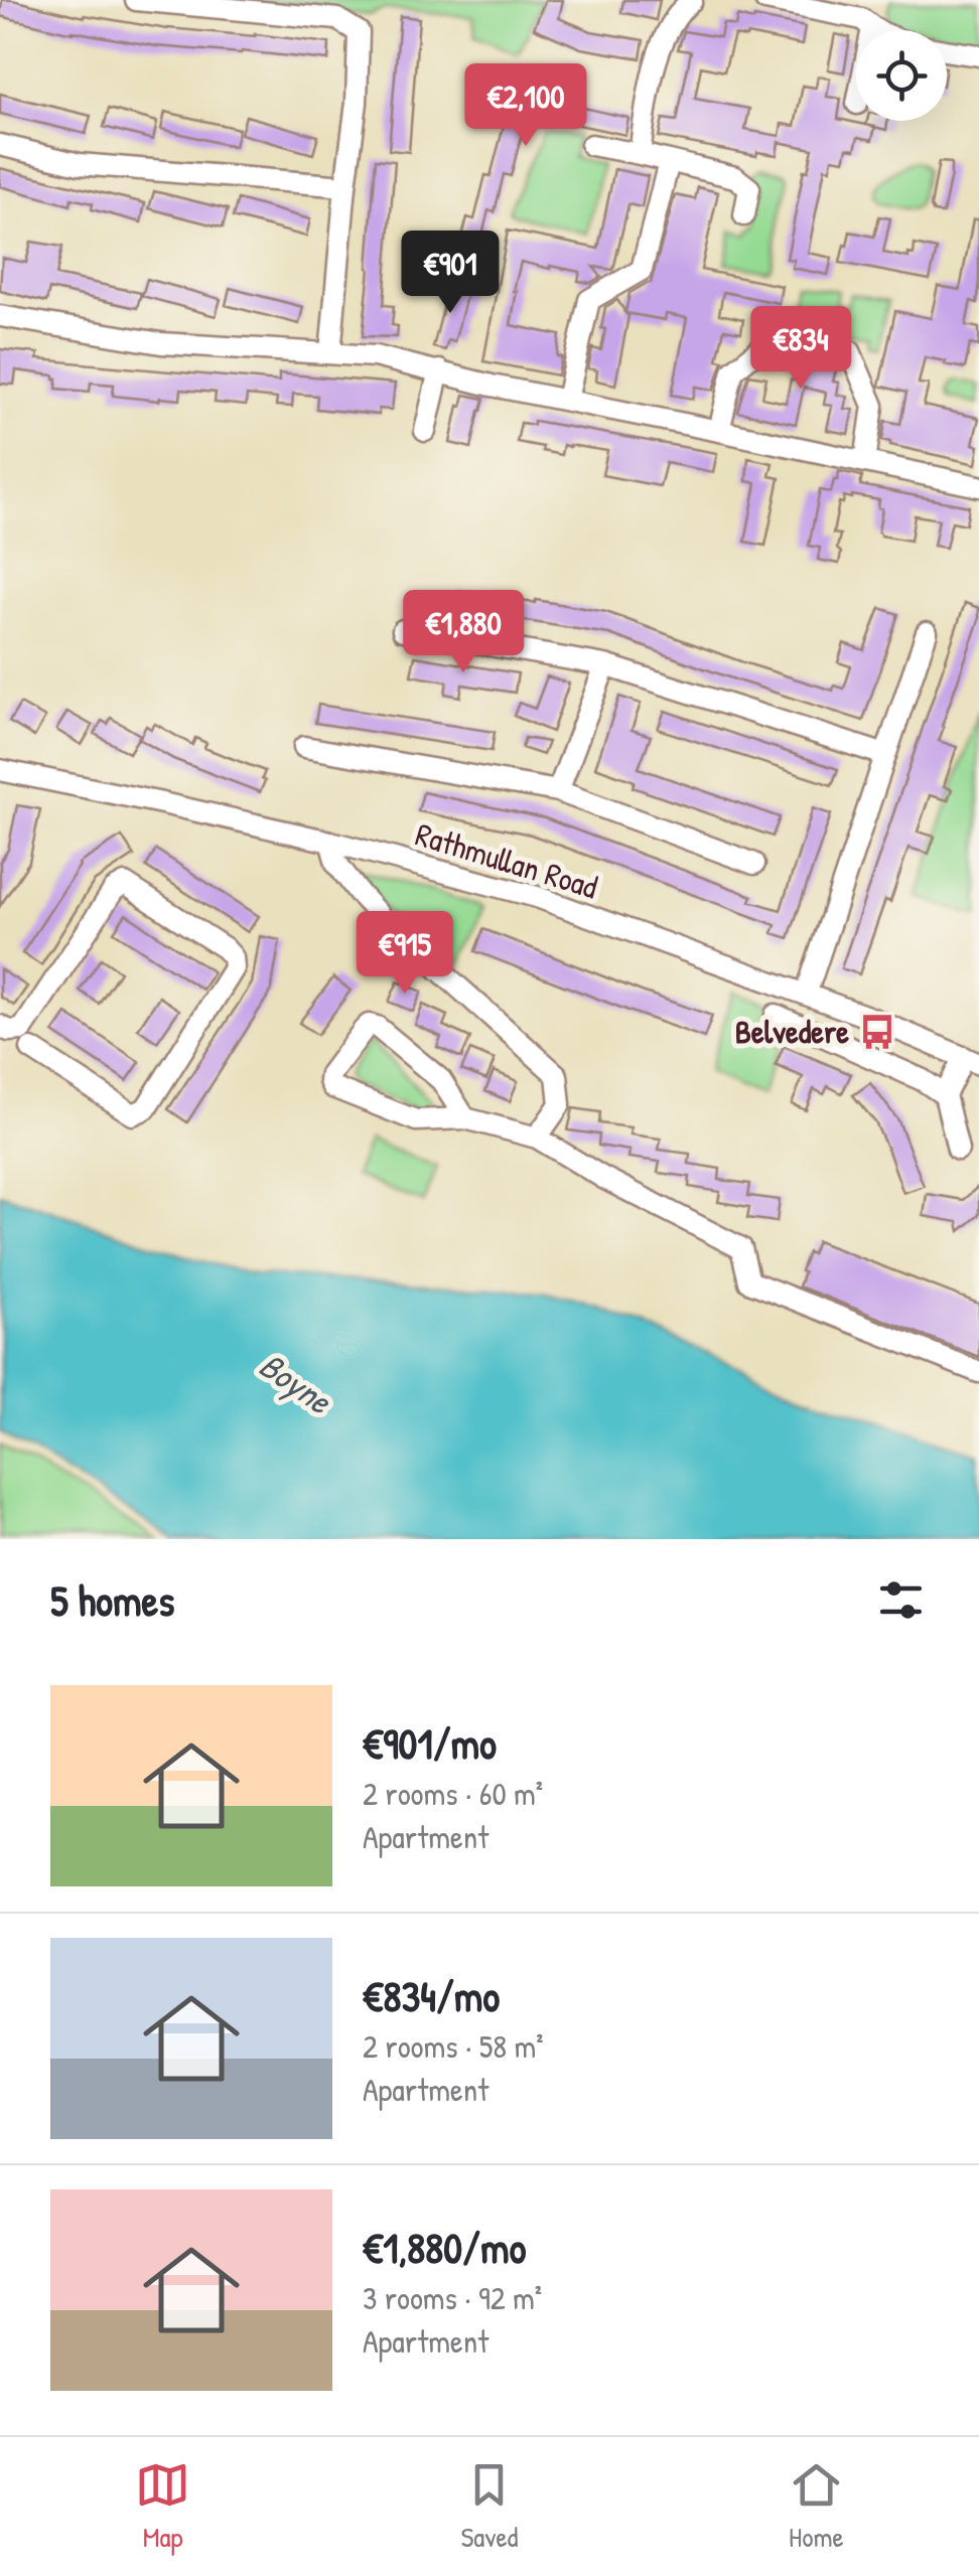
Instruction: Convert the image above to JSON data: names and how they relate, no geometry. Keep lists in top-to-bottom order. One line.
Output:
{"streets":{"street":["Rathmullan Road"]},"water":["Boyne"],"places":{"bus stop":["Belvedere"]},"page":{"price":["€2,100","€901","€834","€1,880","€915"],"heading":"5 homes","list":[{"name":"€901/mo","note":"2 rooms · 60 m² · Apartment"},{"name":"€834/mo","note":"2 rooms · 58 m² · Apartment"},{"name":"€1,880/mo","note":"3 rooms · 92 m² · Apartment"}],"tabs":["Map","Saved","Home"]}}
